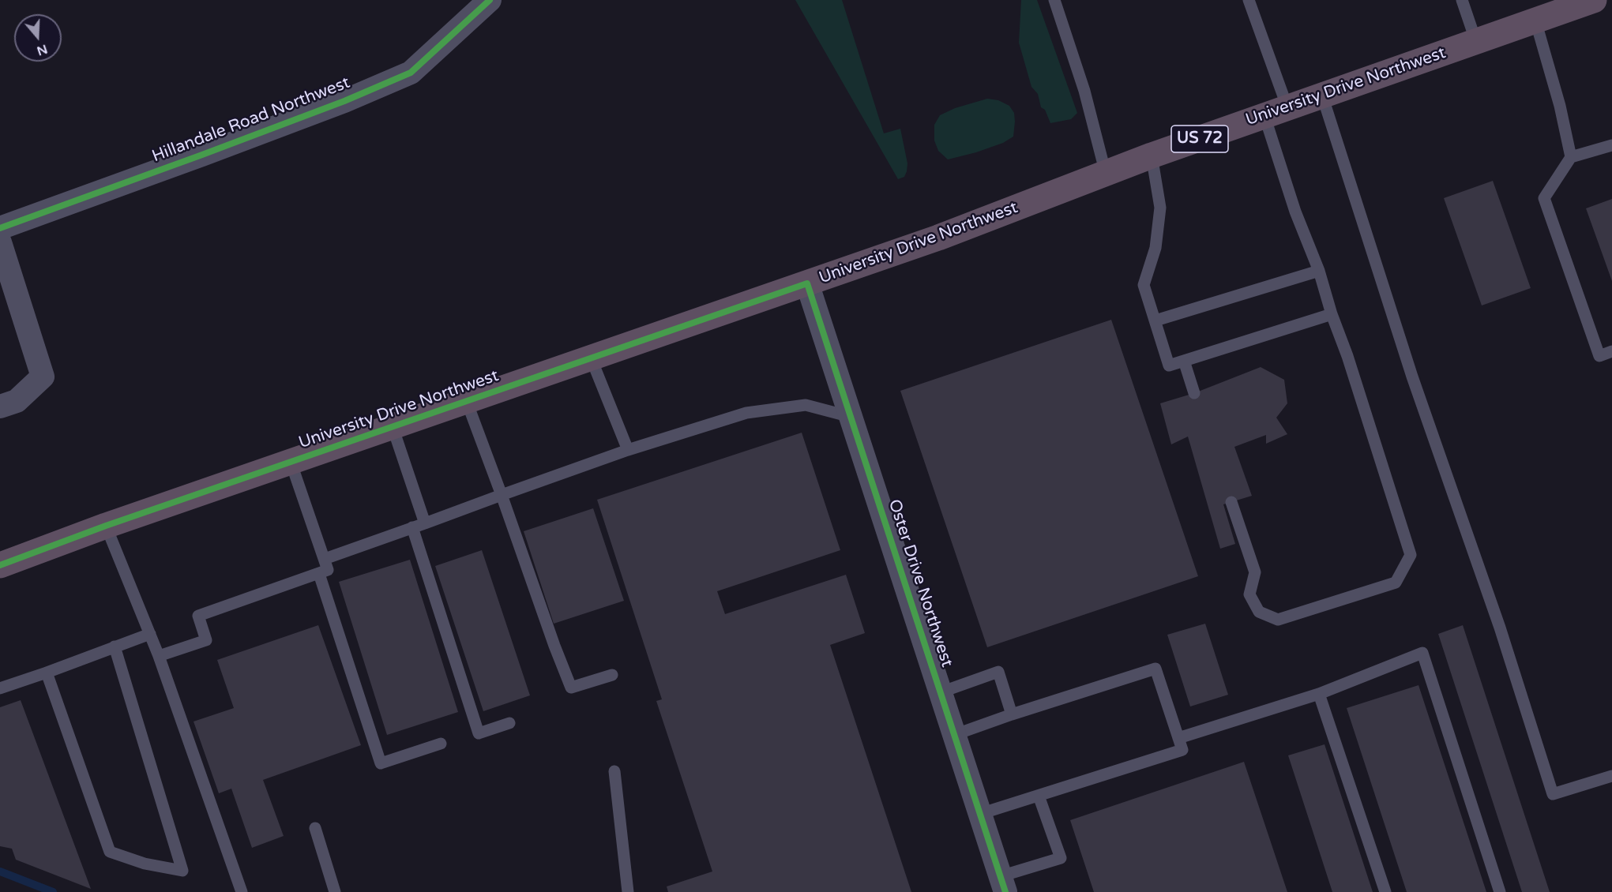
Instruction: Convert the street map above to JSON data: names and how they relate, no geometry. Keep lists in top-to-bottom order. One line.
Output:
{"streets":{"highway":["University Drive Northwest","US 72"],"street":["Hillandale Road Northwest","Oster Drive Northwest"]},"crossings":[["University Drive Northwest","Oster Drive Northwest"]],"north":"bottom"}
